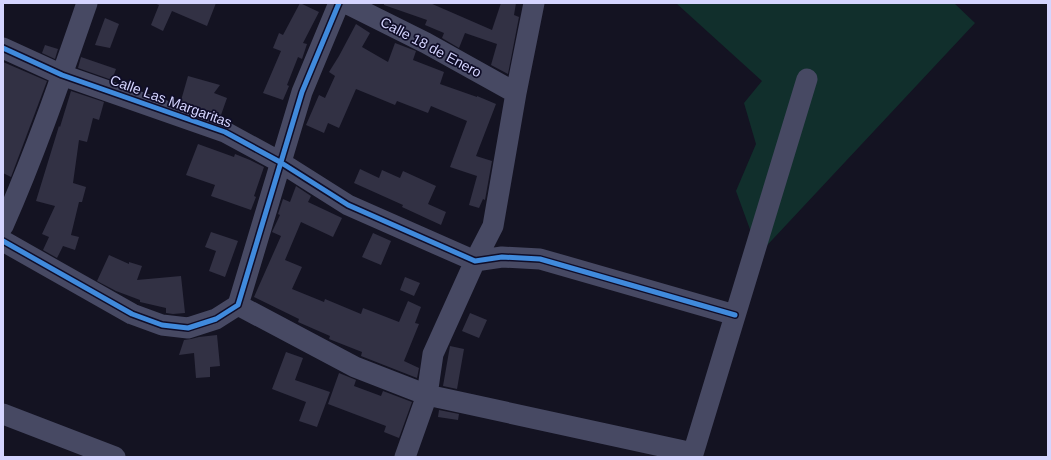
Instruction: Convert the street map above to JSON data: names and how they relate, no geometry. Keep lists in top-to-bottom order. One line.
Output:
{"streets":{"street":["Calle 18 de Enero","Calle Las Margaritas"]}}
